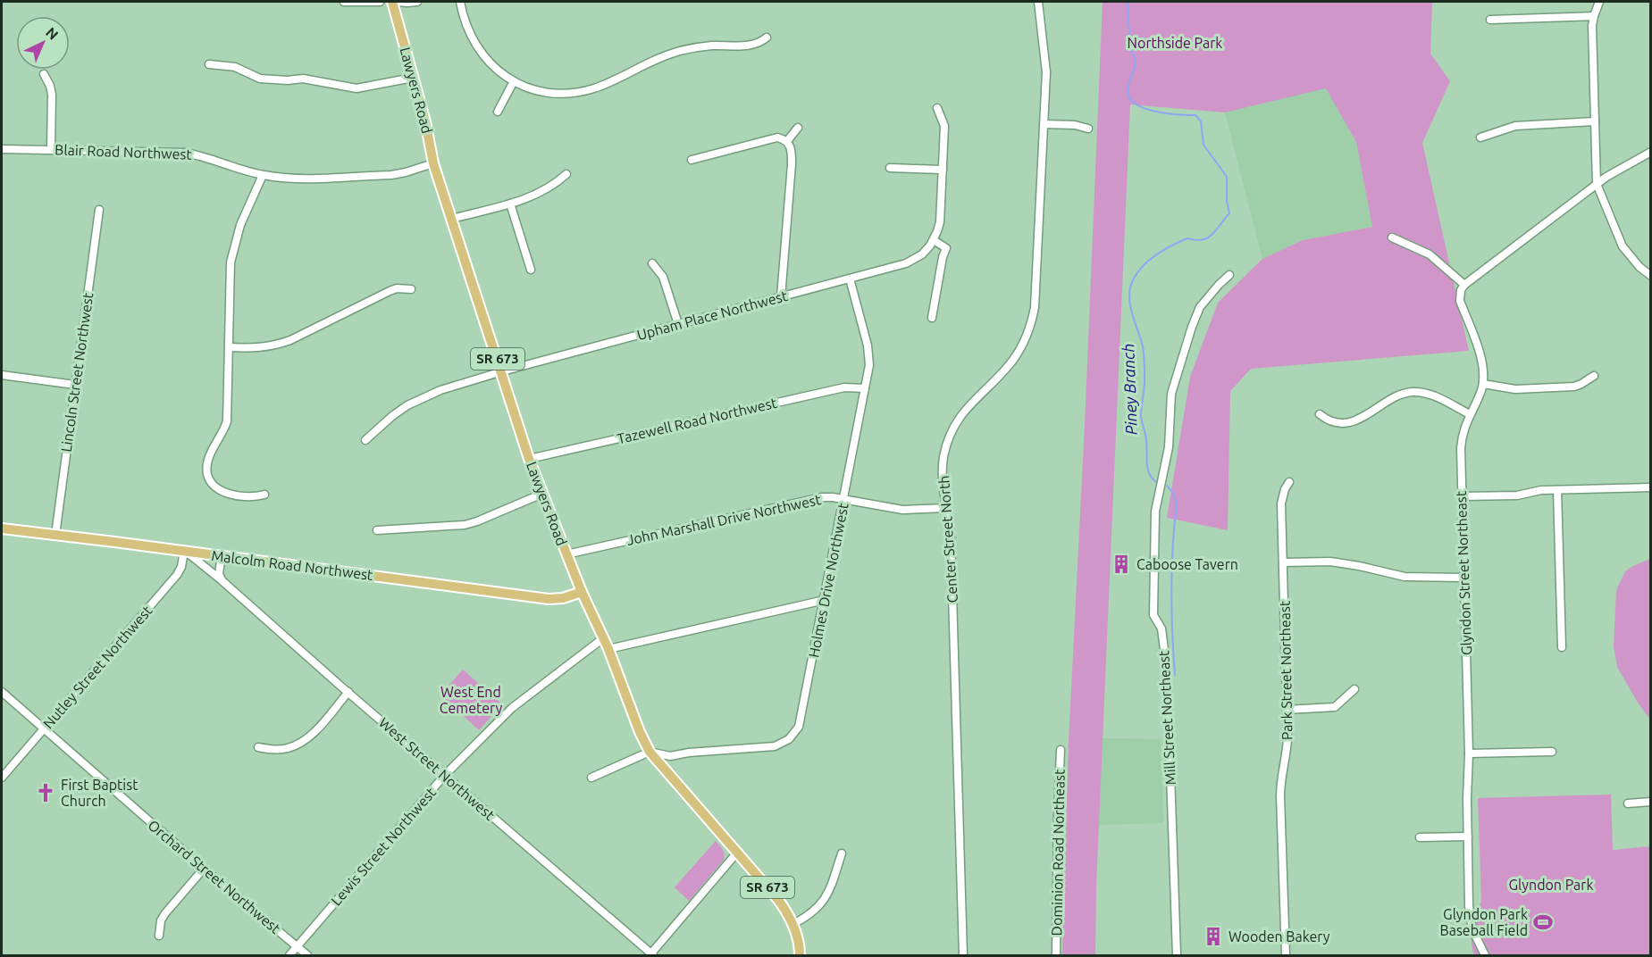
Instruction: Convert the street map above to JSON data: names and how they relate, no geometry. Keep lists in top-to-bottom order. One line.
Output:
{"streets":{"main road":["Lawyers Road","SR 673","Malcolm Road Northwest"],"street":["Blair Road Northwest","Upham Place Northwest","Lincoln Street Northwest","Tazewell Road Northwest","John Marshall Drive Northwest","Center Street North","Glyndon Street Northeast","Holmes Drive Northwest","Nutley Street Northwest","Park Street Northeast","Mill Street Northeast","West Street Northwest","Lewis Street Northwest","Dominion Road Northeast","Orchard Street Northwest"]},"crossings":[["Lawyers Road","Blair Road Northwest"],["Lawyers Road","Upham Place Northwest"],["Lawyers Road","Tazewell Road Northwest"],["Lawyers Road","John Marshall Drive Northwest"],["Lawyers Road","Malcolm Road Northwest"],["Lawyers Road","Holmes Drive Northwest"],["Lawyers Road","Lewis Street Northwest"],["Upham Place Northwest","Holmes Drive Northwest"],["Lincoln Street Northwest","Malcolm Road Northwest"],["Tazewell Road Northwest","Holmes Drive Northwest"],["John Marshall Drive Northwest","Center Street North"],["John Marshall Drive Northwest","Holmes Drive Northwest"],["Malcolm Road Northwest","Nutley Street Northwest"],["Malcolm Road Northwest","West Street Northwest"],["Nutley Street Northwest","West Street Northwest"],["Nutley Street Northwest","Orchard Street Northwest"],["West Street Northwest","Lewis Street Northwest"],["Lewis Street Northwest","Orchard Street Northwest"]],"water":["Piney Branch"],"parks":["Northside Park","West End Cemetery","Glyndon Park"],"places":{"building":["Caboose Tavern","Wooden Bakery"],"church":["First Baptist Church"],"sports":["Glyndon Park Baseball Field"]},"north":"top right"}
